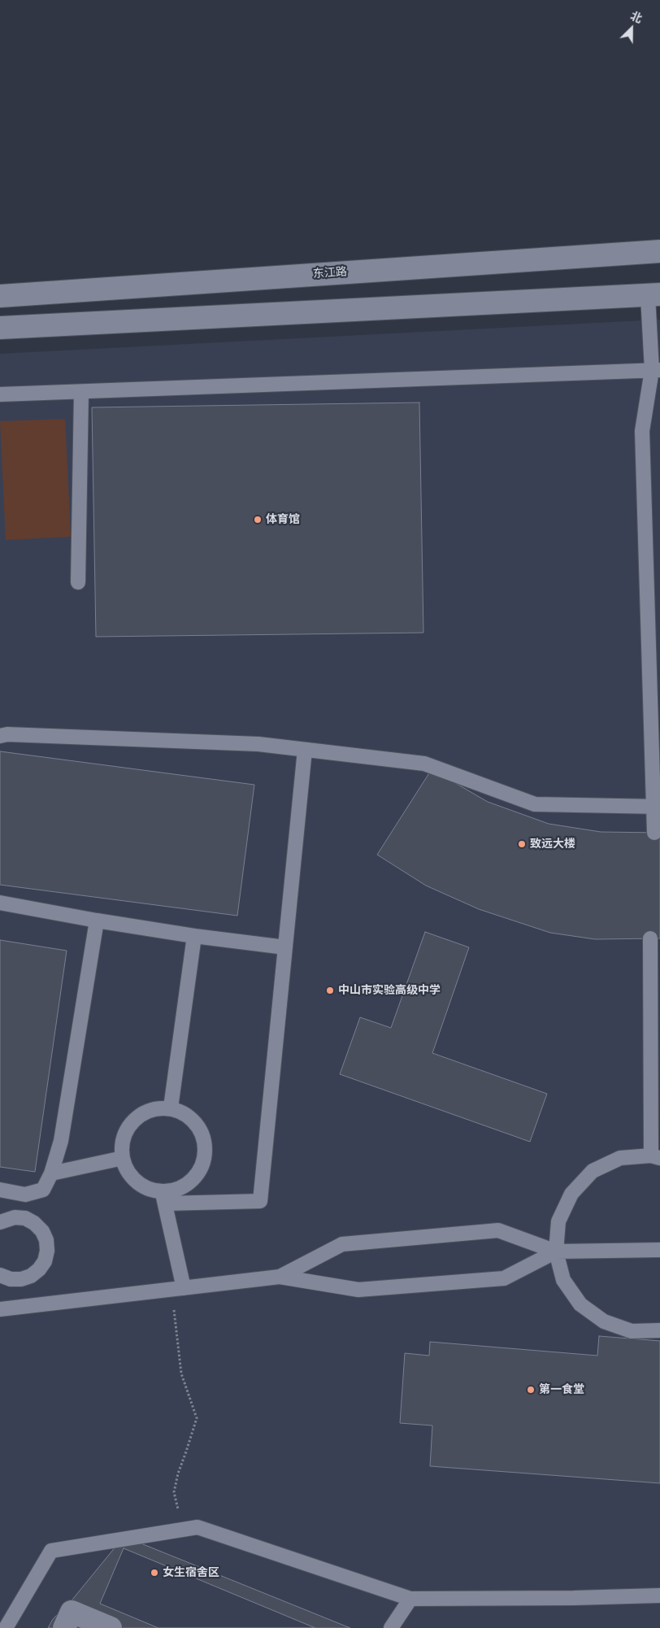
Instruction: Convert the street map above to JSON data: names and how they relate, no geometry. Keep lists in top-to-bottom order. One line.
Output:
{"streets":{"street":["东江路"]},"places":["体育馆","致远大楼","中山市实验高级中学","第一食堂","女生宿舍区"],"north":"top right"}
